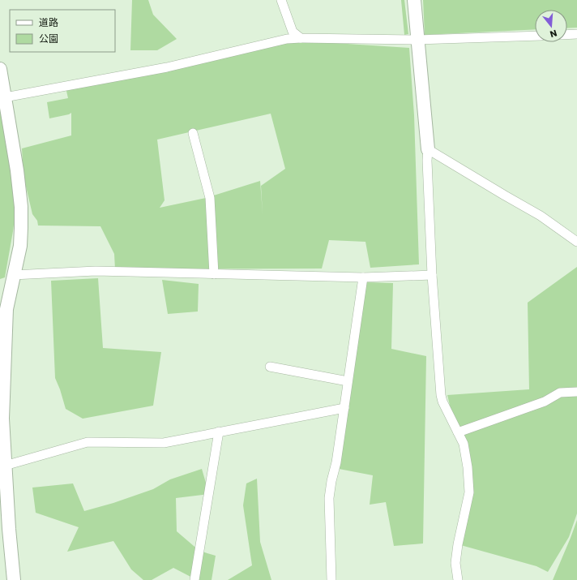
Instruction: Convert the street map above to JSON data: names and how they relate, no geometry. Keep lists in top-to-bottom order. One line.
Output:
{"legend":["道路","公園"],"north":"bottom"}
